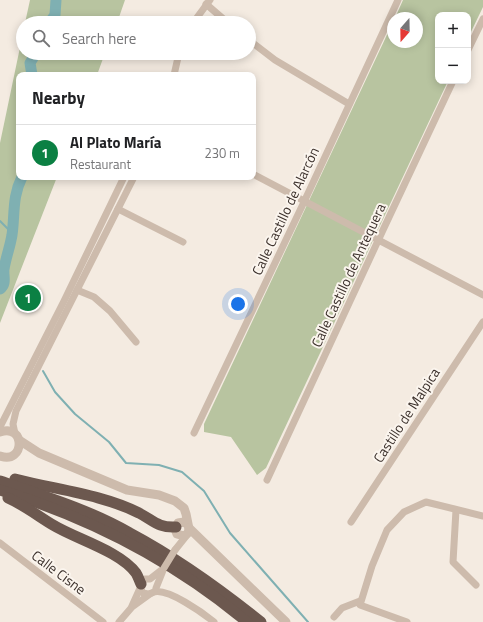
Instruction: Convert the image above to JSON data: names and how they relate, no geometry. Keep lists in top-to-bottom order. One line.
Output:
{"streets":{"street":["Calle Castillo de Alarcón","Calle Castillo de Antequera","Castillo de Malpica","Calle Cisne"]},"north":"bottom","page":{"map_buttons":["+","−"],"search":"Search here","heading":"Nearby","list":[{"mark":"1","name":"Al Plato María","note":"Restaurant","value":"230 m"}],"pins":"1"}}
